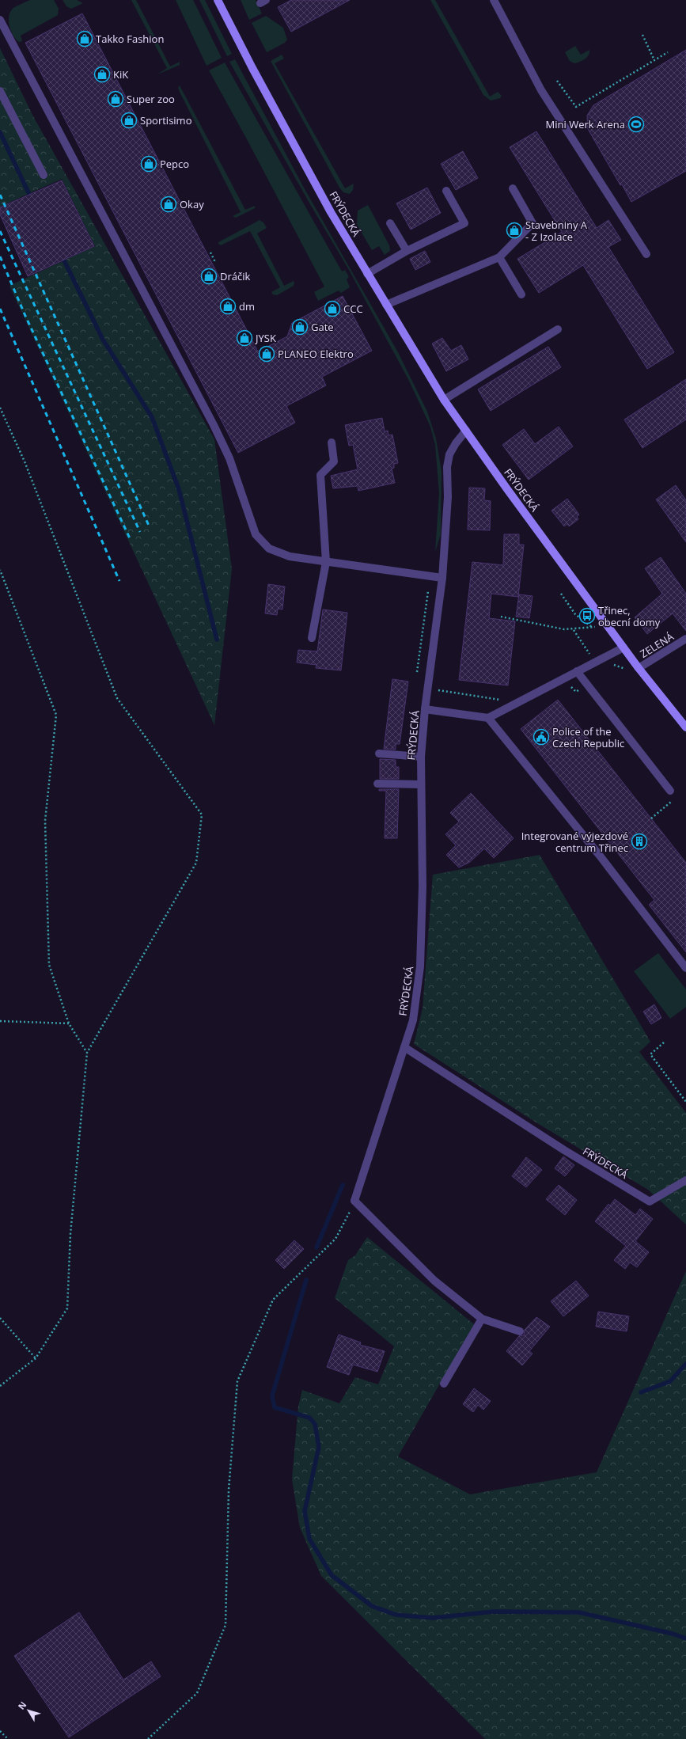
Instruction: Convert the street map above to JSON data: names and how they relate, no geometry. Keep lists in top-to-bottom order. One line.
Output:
{"streets":{"main road":["FRÝDECKÁ"],"street":["ZELENÁ"]},"crossings":[["FRÝDECKÁ","ZELENÁ"]],"places":{"shop":["Takko Fashion","KiK","Super zoo","Sportisimo","Pepco","Okay","Stavebniny A - Z Izolace","Dráčik","dm","CCC","Gate","JYSK","PLANEO Elektro"],"sports":["Mini Werk Arena"],"bus stop":["Třinec, obecní domy"],"public building":["Police of the Czech Republic"],"building":["Integrované výjezdové centrum Třinec"]},"north":"top left"}
